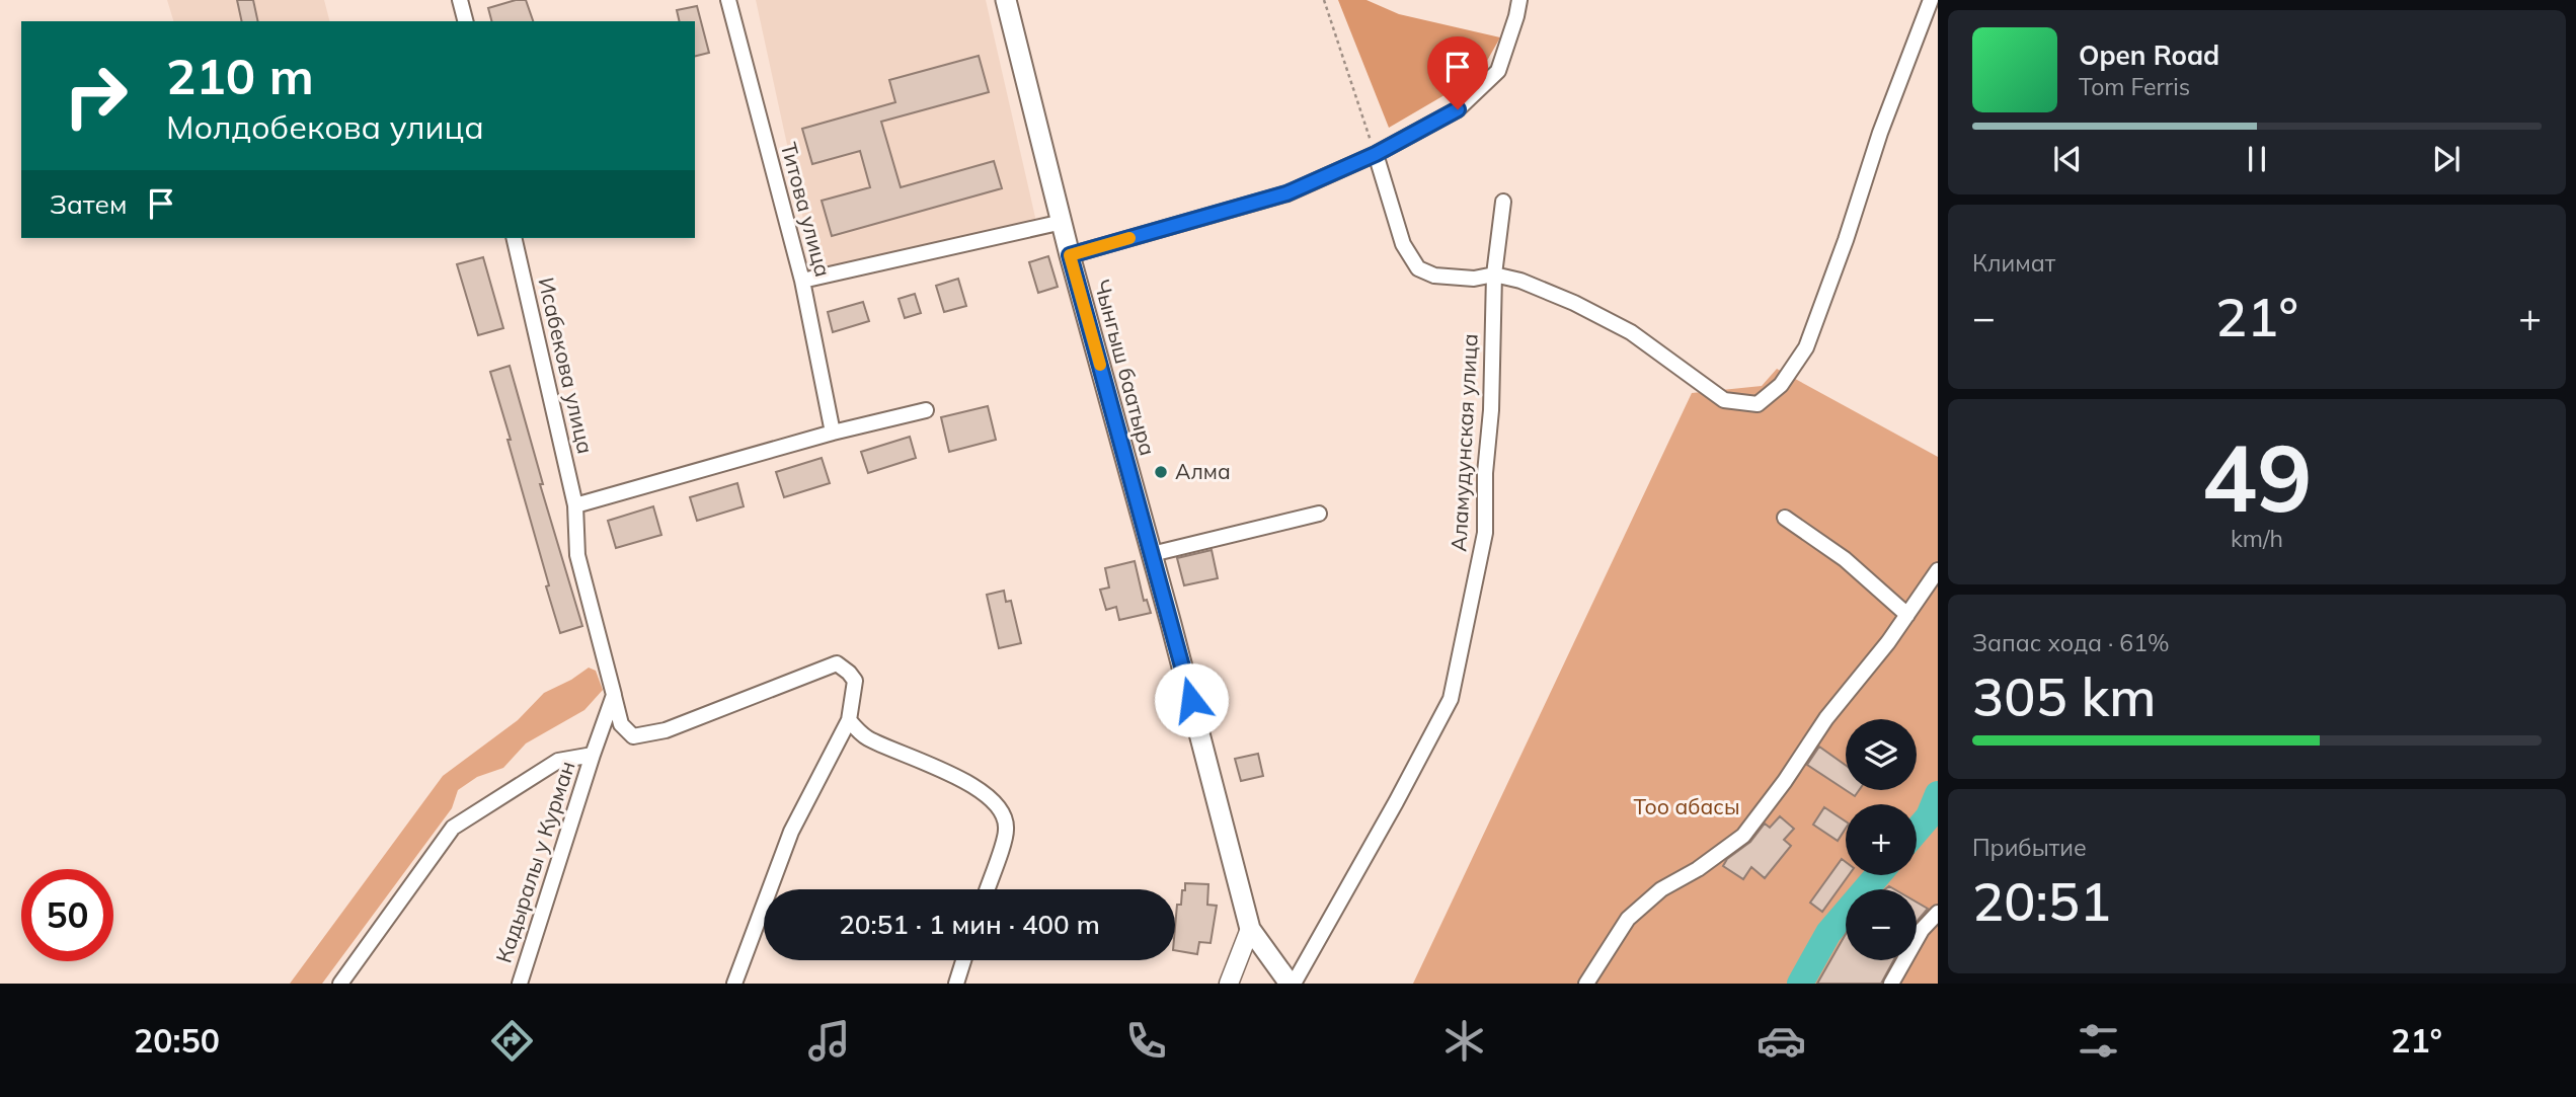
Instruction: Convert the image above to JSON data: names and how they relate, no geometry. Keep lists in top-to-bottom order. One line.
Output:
{"streets":{"main road":["Чынгыш баатыра"],"street":["Титова улица","Исабекова улица","Аламудунская улица","Кадыралы у Курман"]},"crossings":[["Исабекова улица","Кадыралы у Курман"],["Чынгыш баатыра","Аламудунская улица"]],"parks":["Тоо абасы"],"places":["Алма"],"page":{"turn":["210 m","Молдобекова улица"],"song":["Open Road","Tom Ferris"],"then":"Затем","tile":["Климат",["49","km/h"],["Запас хода · 61%","305 km"],["Прибытие","20:51"]],"heat":["−","21°","+"],"map_buttons":["+","−"],"limit":"50","trip":"20:51 · 1 мин · 400 m","tabs":["20:50","21°"]}}
